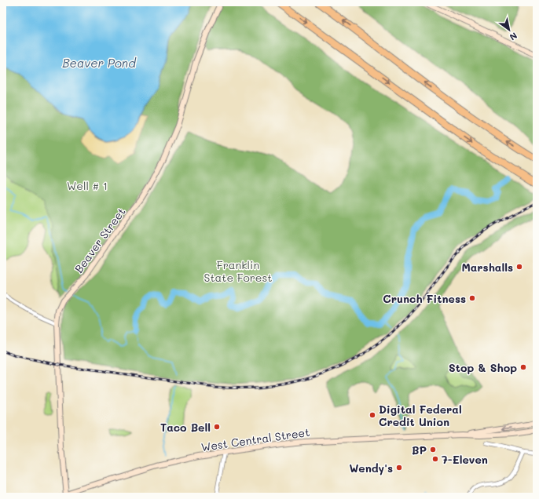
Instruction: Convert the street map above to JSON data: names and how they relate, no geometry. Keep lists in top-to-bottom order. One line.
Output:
{"streets":{"main road":["Beaver Street","West Central Street"]},"crossings":[["Beaver Street","West Central Street"]],"water":["Beaver Pond"],"parks":["Well # 1","Franklin State Forest"],"places":["Marshalls","Crunch Fitness","Stop & Shop","Digital Federal Credit Union","Taco Bell","BP","7-Eleven","Wendy's"],"north":"bottom right"}
